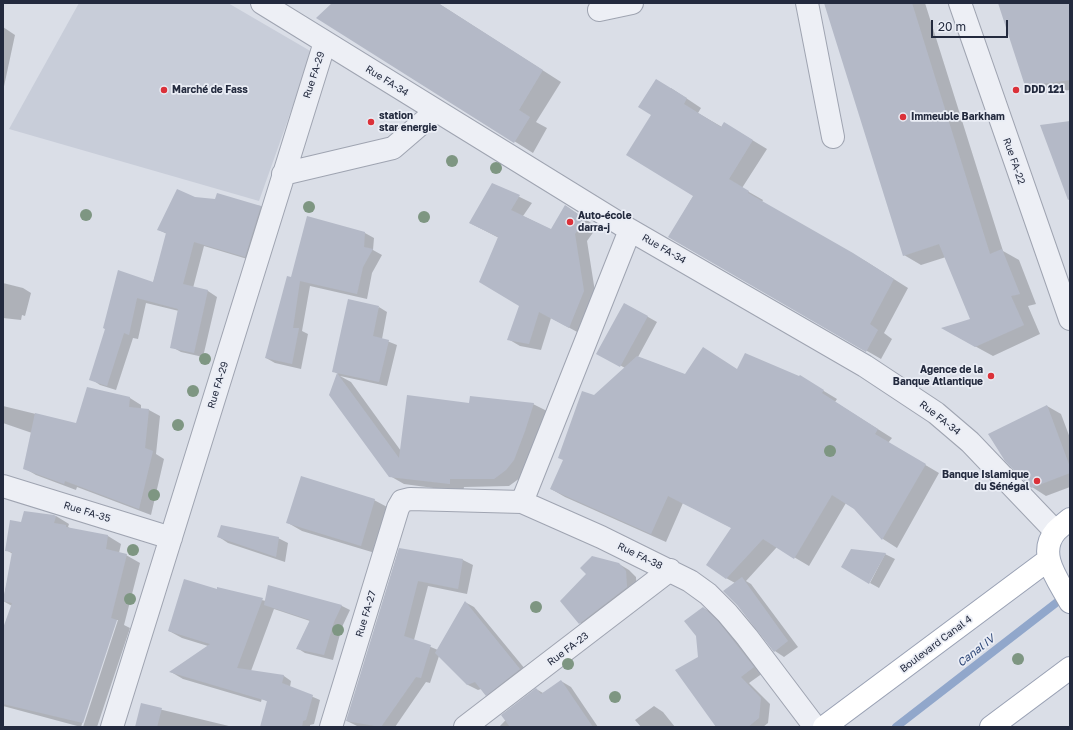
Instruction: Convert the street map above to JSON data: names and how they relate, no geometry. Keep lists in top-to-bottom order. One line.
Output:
{"streets":{"main road":["Boulevard Canal 4"],"street":["Rue FA-29","Rue FA-34","Rue FA-22","Rue FA-35","Rue FA-38","Rue FA-27","Rue FA-23"]},"crossings":[["Rue FA-29","Rue FA-34"],["Rue FA-29","Rue FA-35"],["Rue FA-38","Rue FA-27"],["Rue FA-38","Rue FA-23"]],"water":["Canal IV"],"places":["Marché de Fass","DDD 121","Immeuble Barkham","station star energie","Auto-école darra-j","Agence de la Banque Atlantique","Banque Islamique du Sénégal"],"scale_bar":"20 m"}
